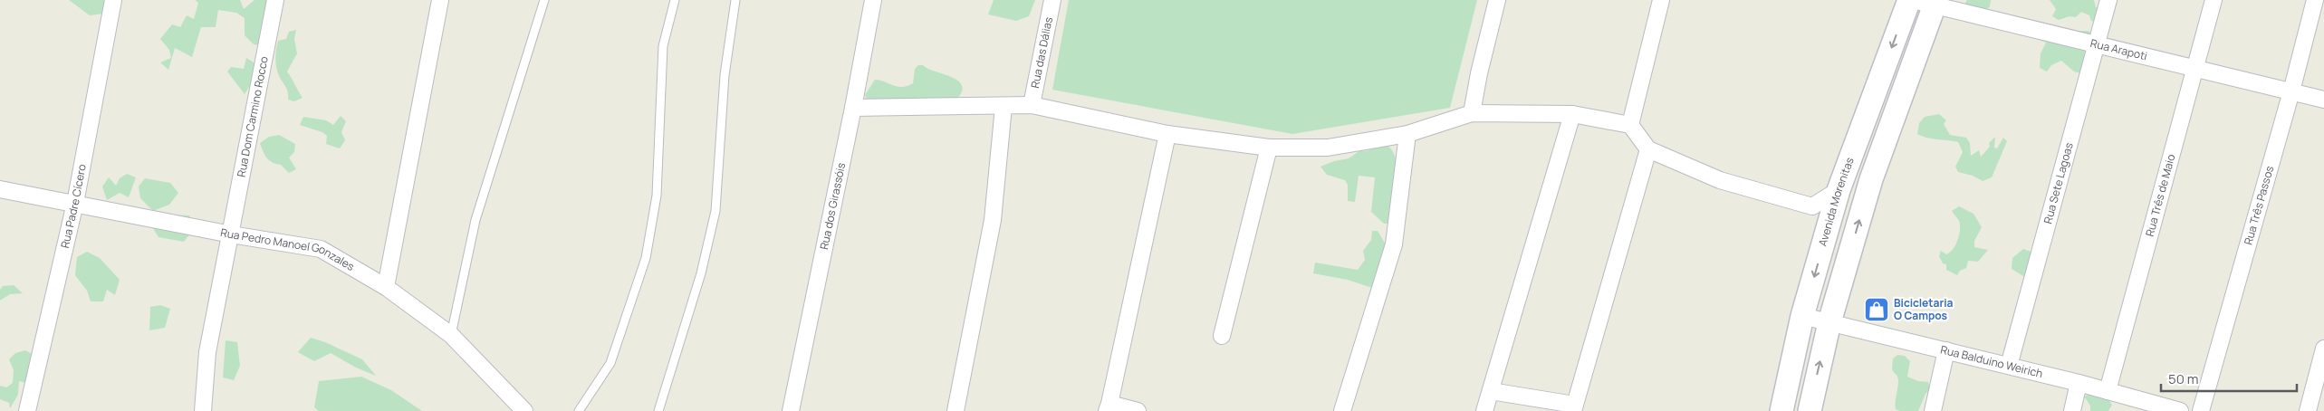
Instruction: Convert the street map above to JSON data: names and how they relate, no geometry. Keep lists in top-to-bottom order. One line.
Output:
{"streets":{"main road":["Avenida Morenitas"],"street":["Rua Arapoti","Rua das Dálias","Rua Dom Carmino Rocco","Rua Sete Lagoas","Rua Três de Maio","Rua dos Girassóis","Rua Três Passos","Rua Padre Cícero","Rua Pedro Manoel Gonzales","Rua Balduino Weirich"]},"crossings":[["Rua Arapoti","Rua Sete Lagoas"],["Rua Arapoti","Rua Três de Maio"],["Rua Arapoti","Avenida Morenitas"],["Rua Arapoti","Rua Três Passos"],["Rua Dom Carmino Rocco","Rua Pedro Manoel Gonzales"],["Rua Sete Lagoas","Rua Balduino Weirich"],["Rua Três de Maio","Rua Balduino Weirich"],["Avenida Morenitas","Rua Balduino Weirich"],["Rua Padre Cícero","Rua Pedro Manoel Gonzales"]],"places":{"shop":["Bicicletaria O Campos"]},"scale_bar":"50 m"}
